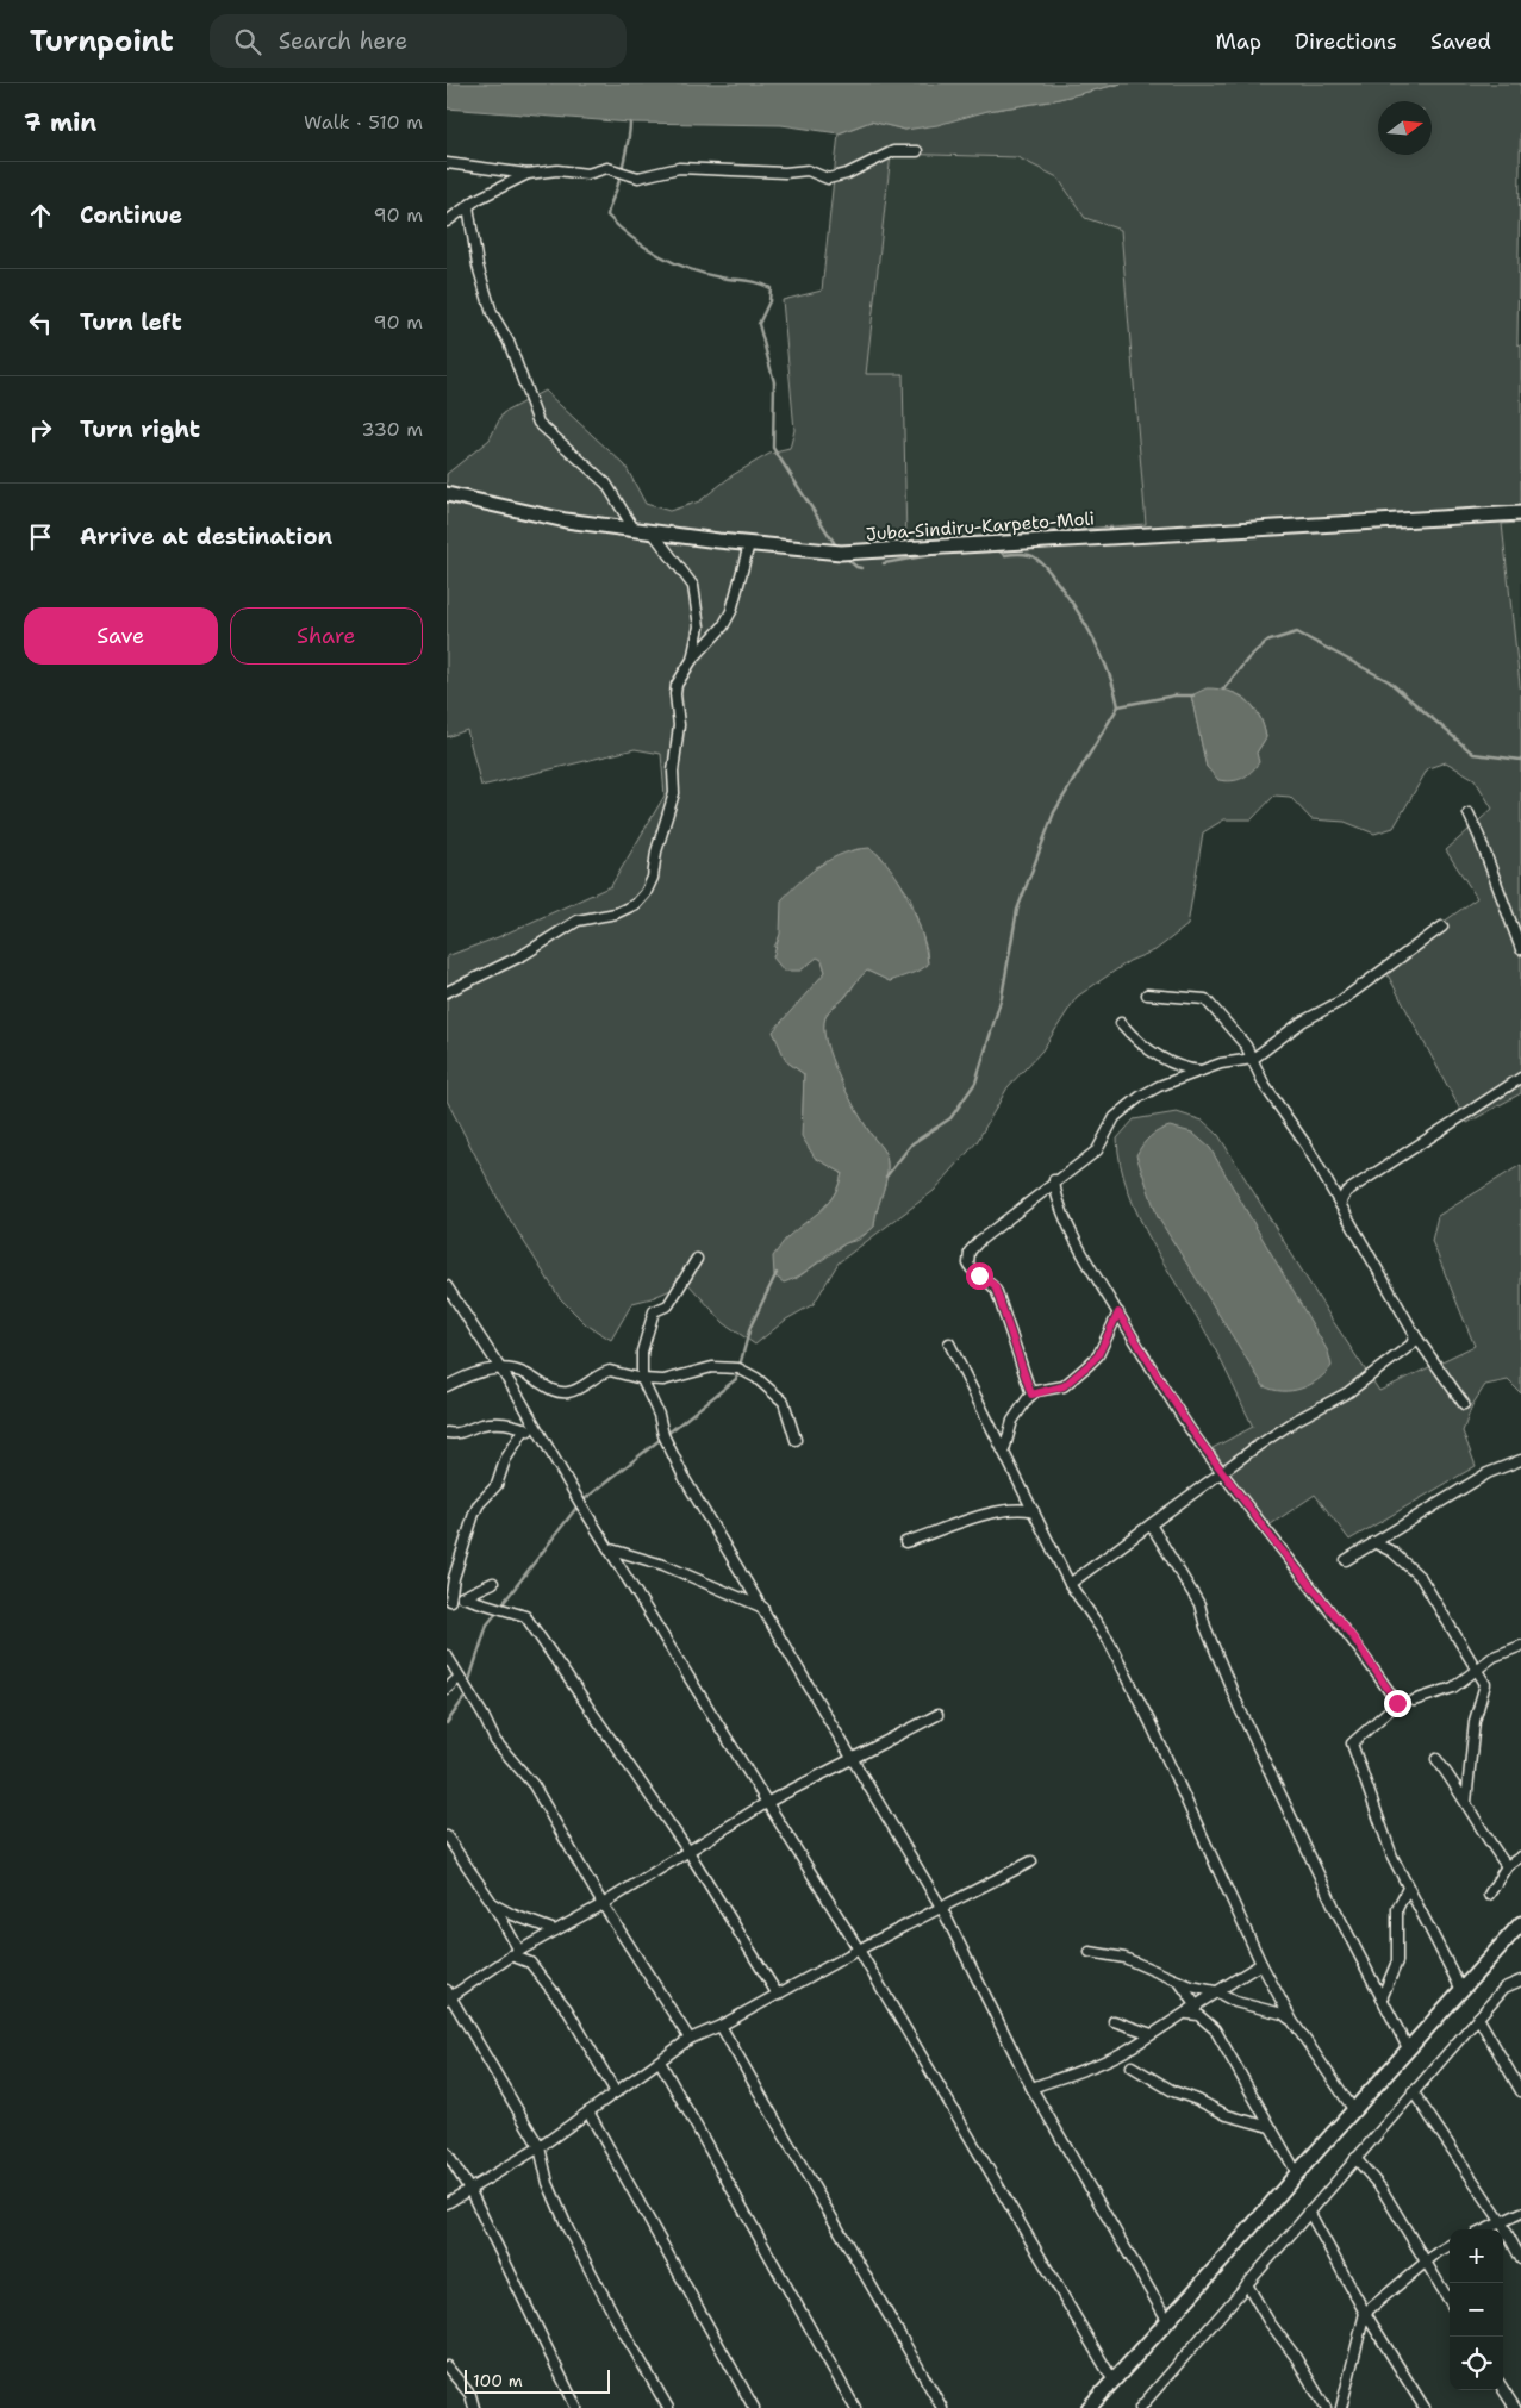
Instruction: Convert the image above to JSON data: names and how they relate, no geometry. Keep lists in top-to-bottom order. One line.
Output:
{"streets":{"main road":["Juba-Sindiru-Karpeto-Moli"]},"scale_bar":"100 m","north":"right","page":{"header":"Turnpoint","search":"Search here","nav":["Map","Directions","Saved"],"heading":["7 min","Walk · 510 m"],"list":[["Continue","90 m"],["Turn left","90 m"],["Turn right","330 m"],"Arrive at destination"],"buttons":["Save","Share"],"map_buttons":["+","−"],"scale":"100 m"}}
